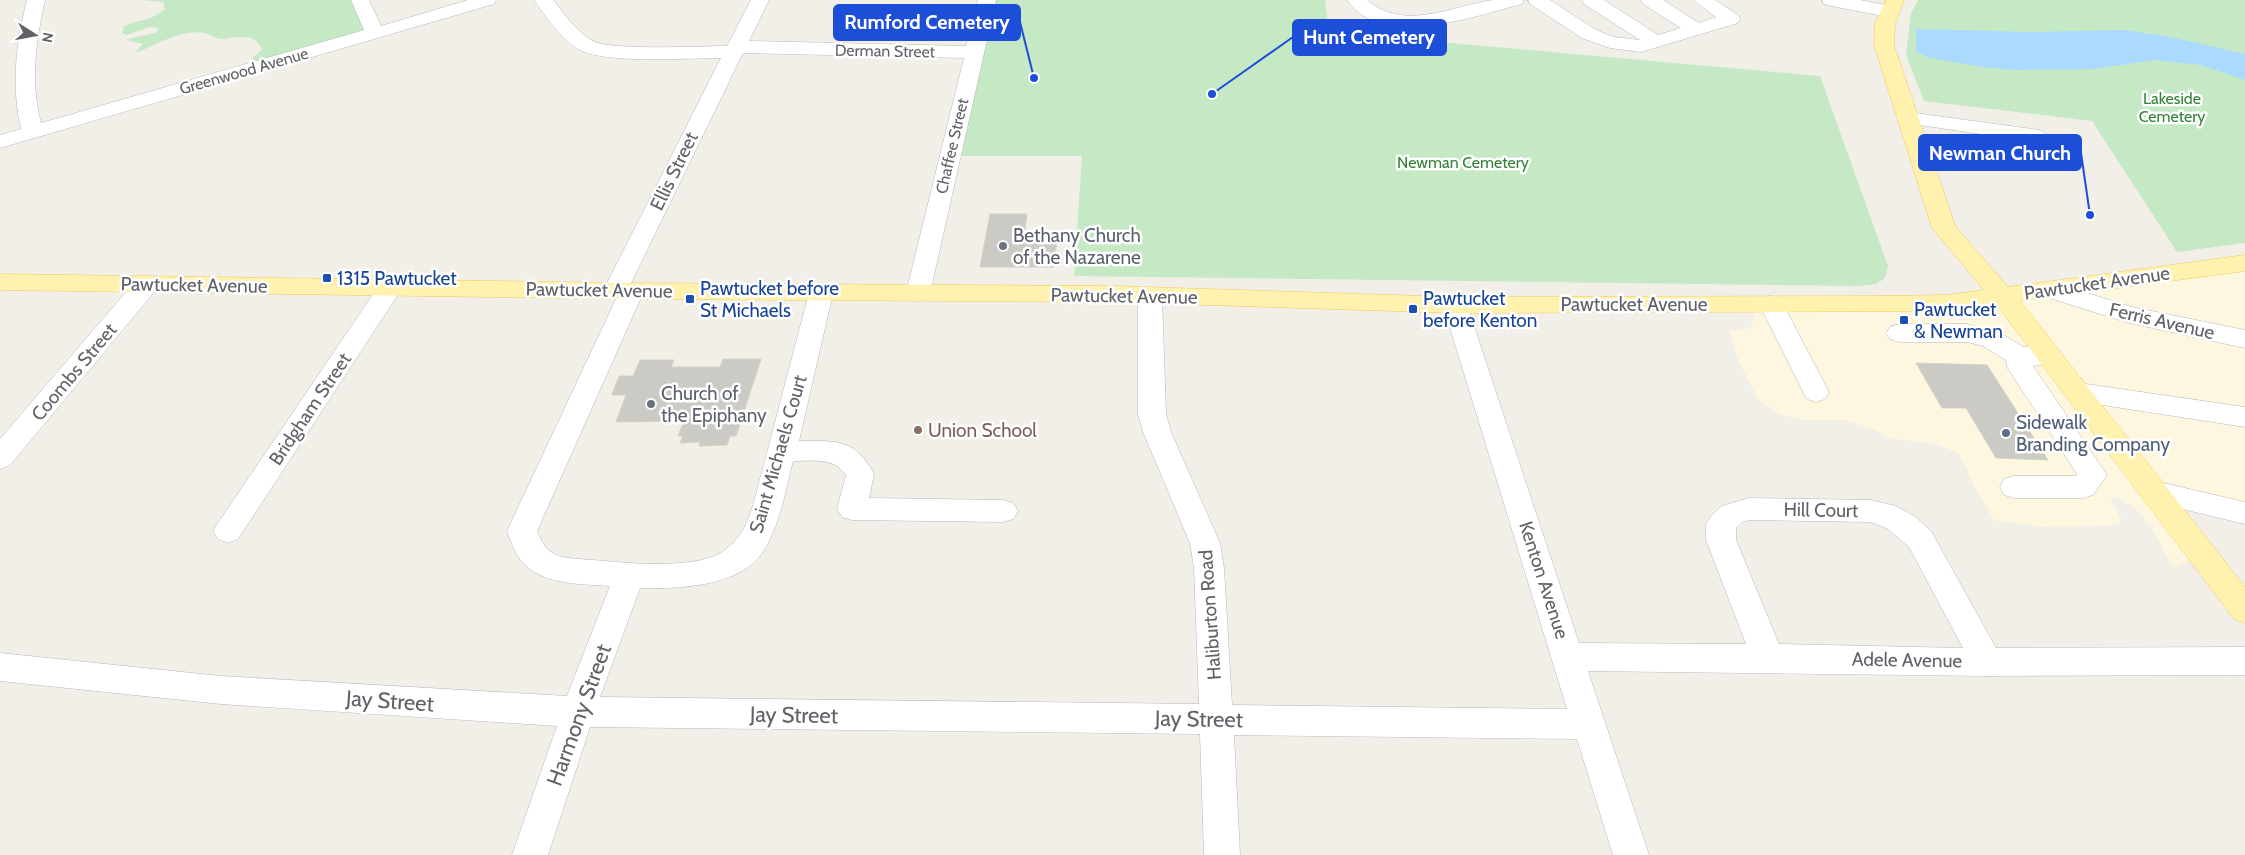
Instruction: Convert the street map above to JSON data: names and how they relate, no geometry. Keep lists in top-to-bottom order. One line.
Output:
{"streets":{"main road":["Pawtucket Avenue"],"street":["Derman Street","Greenwood Avenue","Chaffee Street","Ellis Street","Ferris Avenue","Coombs Street","Bridgham Street","Saint Michaels Court","Hill Court","Kenton Avenue","Haliburton Road","Adele Avenue","Jay Street","Harmony Street"]},"crossings":[["Derman Street","Chaffee Street"],["Derman Street","Ellis Street"],["Chaffee Street","Pawtucket Avenue"],["Ellis Street","Pawtucket Avenue"],["Ellis Street","Saint Michaels Court"],["Pawtucket Avenue","Ferris Avenue"],["Pawtucket Avenue","Coombs Street"],["Pawtucket Avenue","Bridgham Street"],["Pawtucket Avenue","Saint Michaels Court"],["Pawtucket Avenue","Kenton Avenue"],["Pawtucket Avenue","Haliburton Road"],["Saint Michaels Court","Harmony Street"],["Hill Court","Adele Avenue"],["Kenton Avenue","Adele Avenue"],["Kenton Avenue","Jay Street"],["Haliburton Road","Jay Street"],["Jay Street","Harmony Street"]],"parks":["Lakeside Cemetery","Newman Cemetery"],"places":{"other":["Rumford Cemetery","Hunt Cemetery","Newman Church","Bethany Church of the Nazarene","Church of the Epiphany","Union School","Sidewalk Branding Company"],"transit":["1315 Pawtucket","Pawtucket before St Michaels","Pawtucket before Kenton","Pawtucket & Newman"]},"north":"right"}
